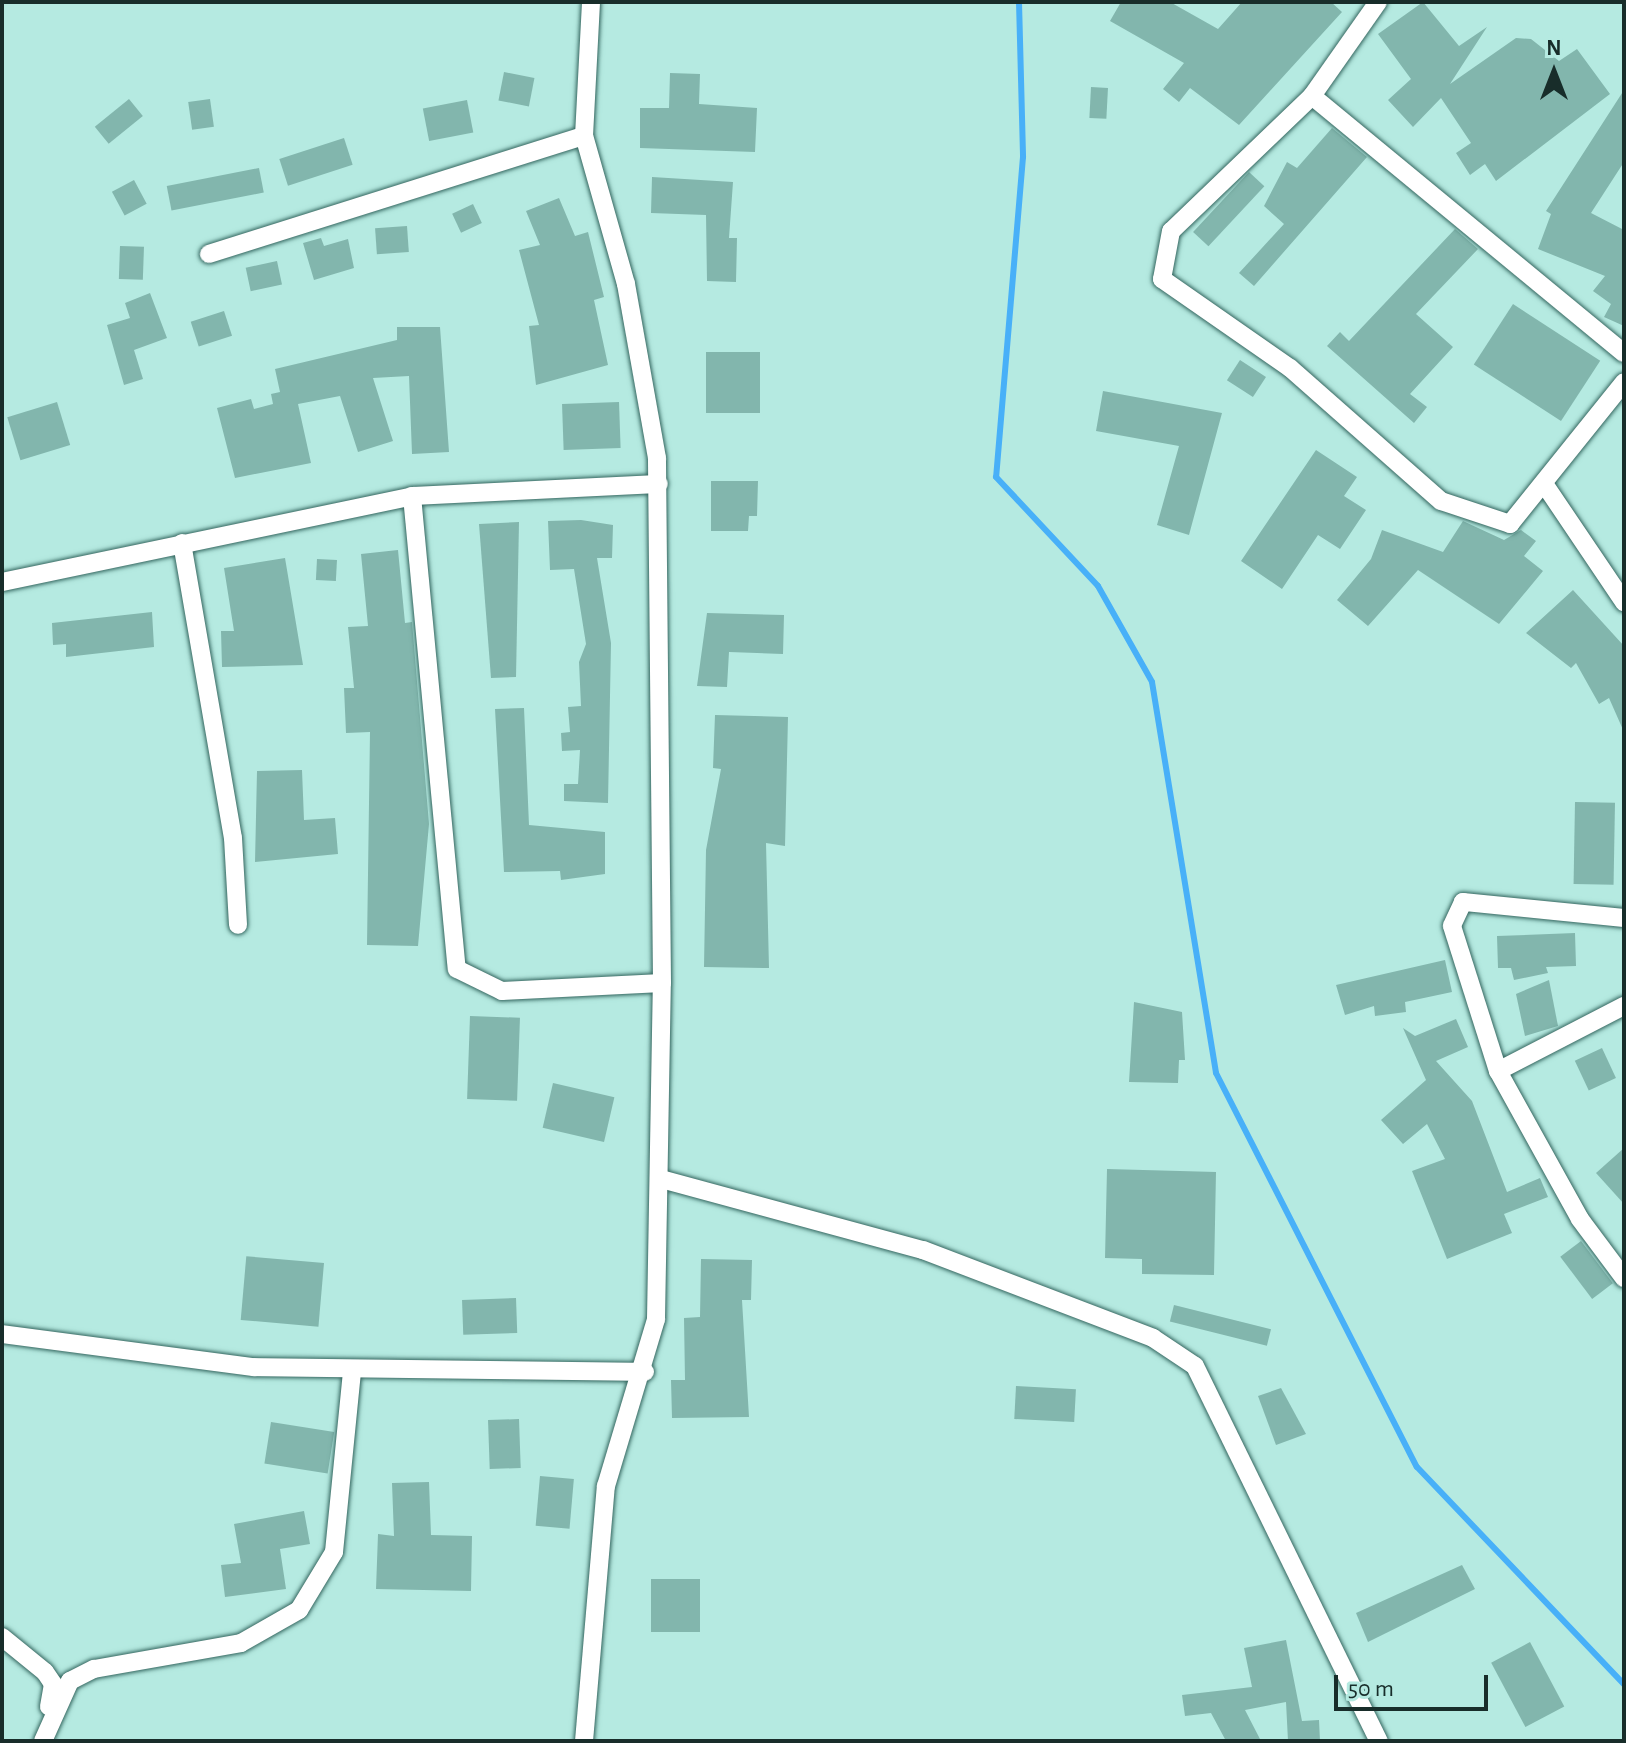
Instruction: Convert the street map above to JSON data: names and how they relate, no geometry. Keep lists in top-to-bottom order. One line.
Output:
{"scale_bar":"50 m","north":"top"}
